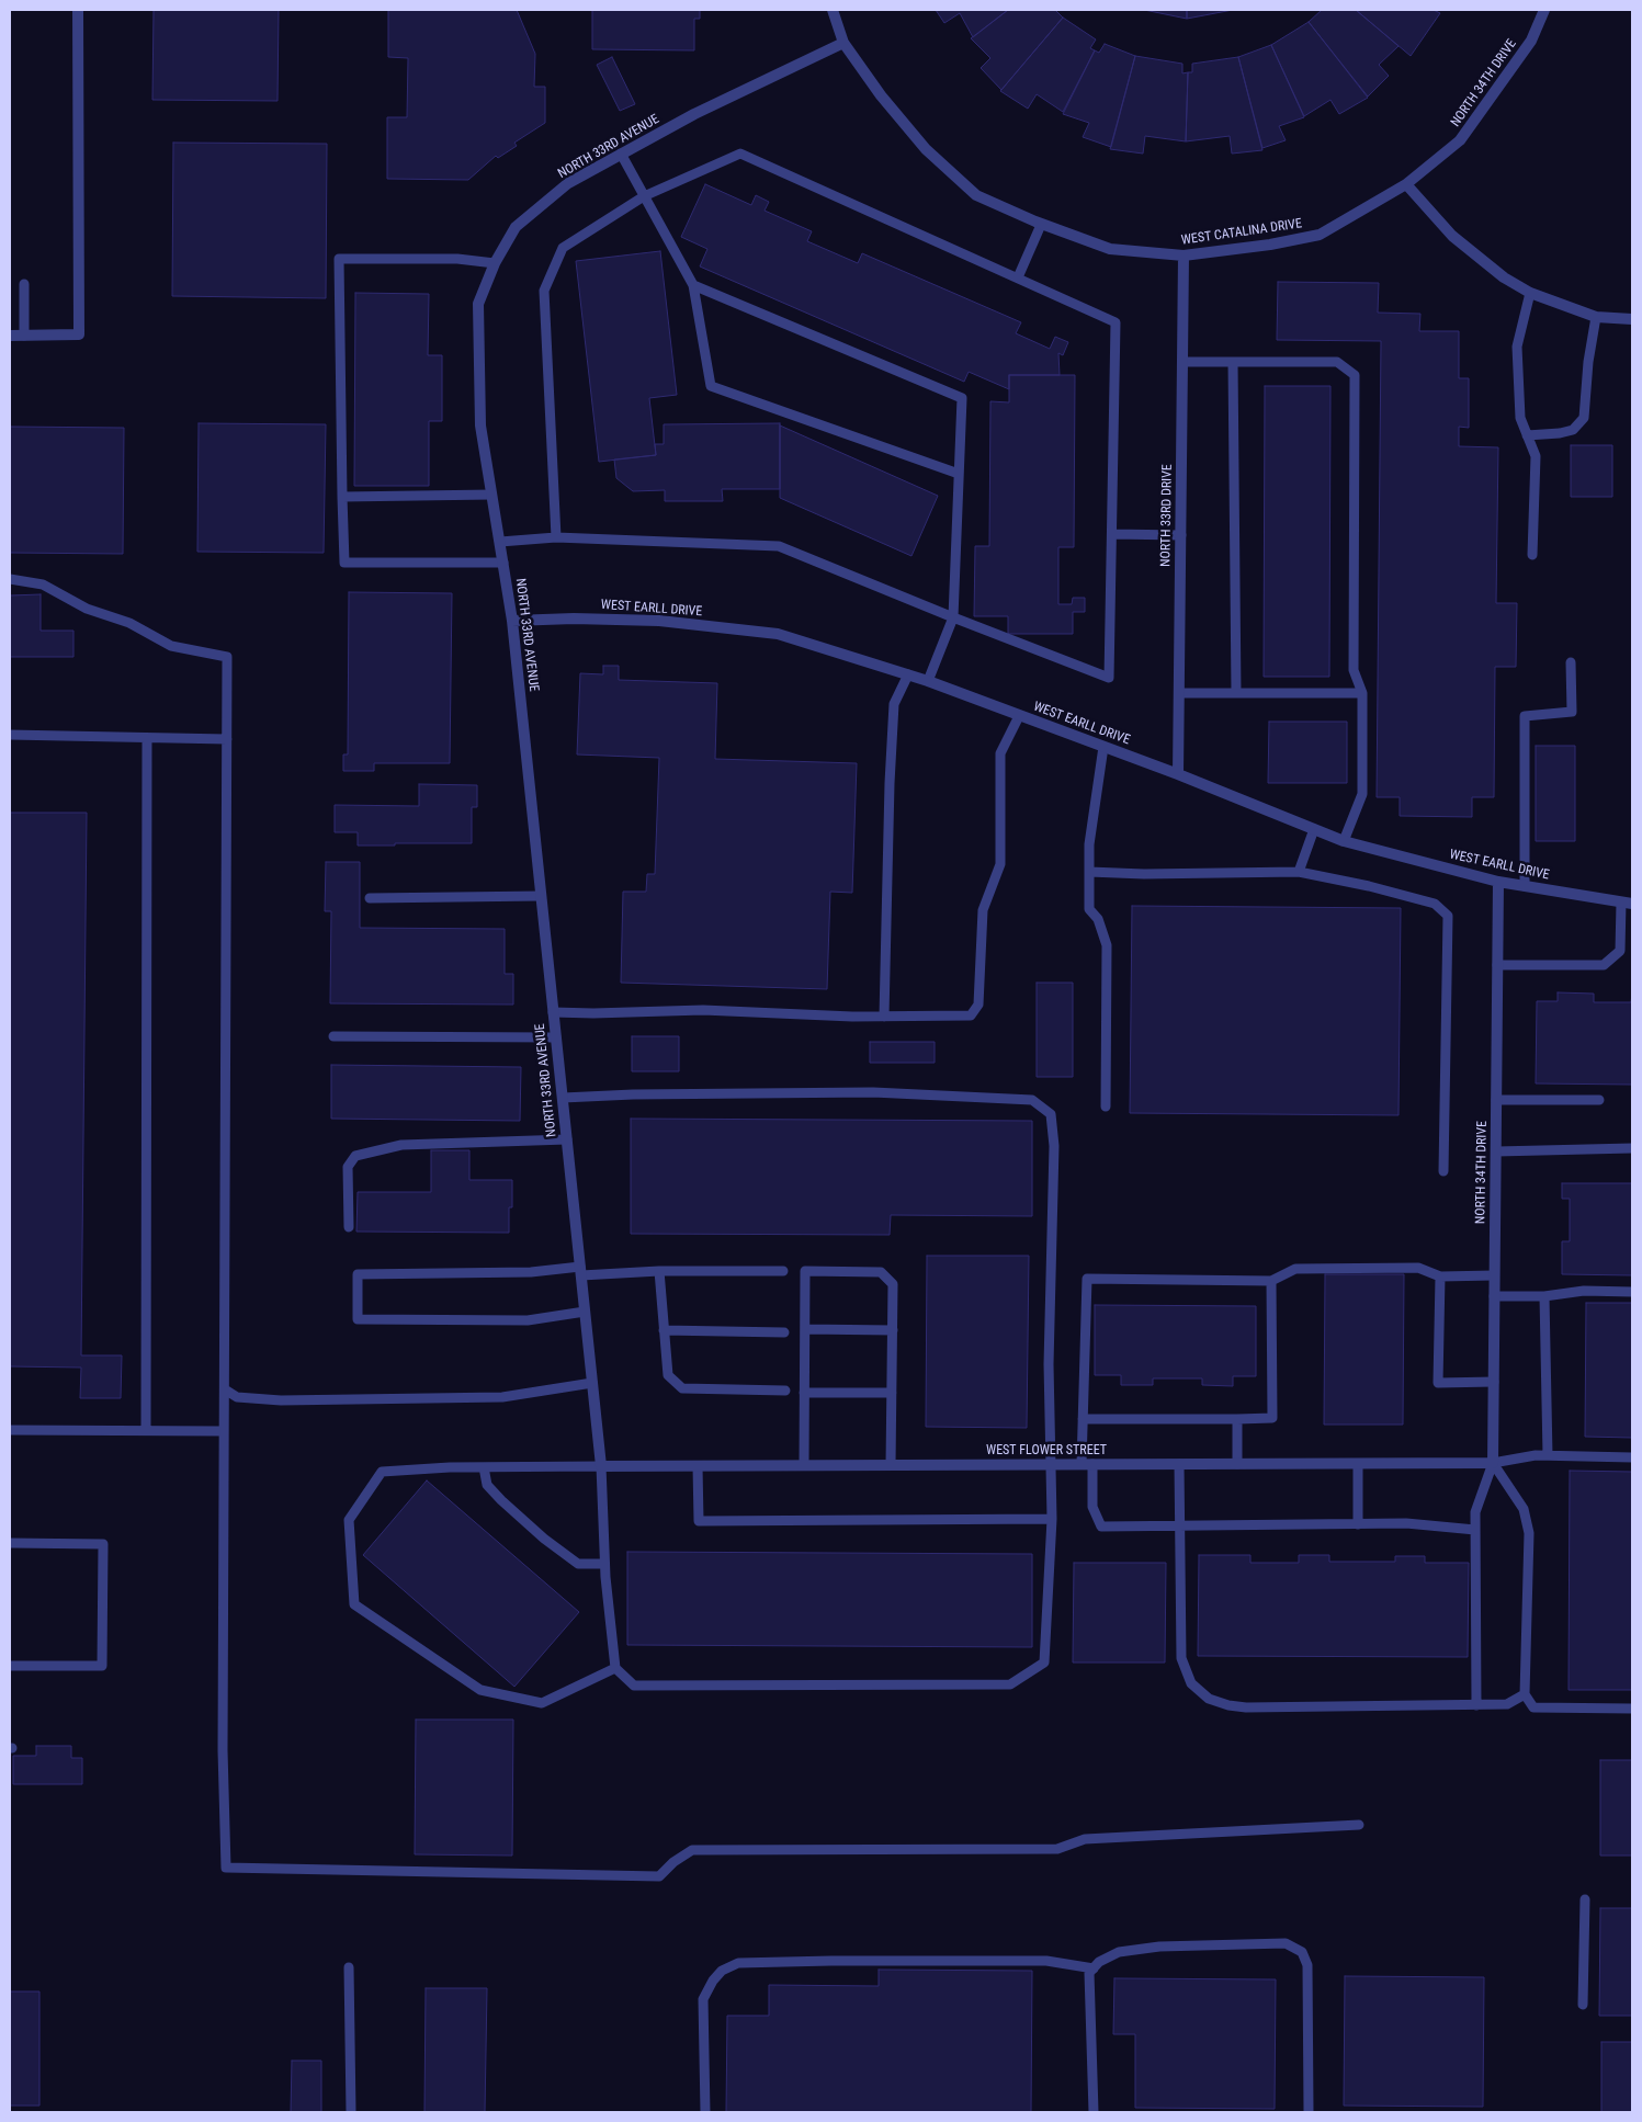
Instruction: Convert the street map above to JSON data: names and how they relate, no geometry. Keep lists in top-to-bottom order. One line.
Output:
{"streets":{"street":["NORTH 34TH DRIVE","NORTH 33RD AVENUE","WEST CATALINA DRIVE","NORTH 33RD DRIVE","WEST EARLL DRIVE","WEST FLOWER STREET"]},"crossings":[["NORTH 34TH DRIVE","WEST CATALINA DRIVE"],["NORTH 34TH DRIVE","WEST EARLL DRIVE"],["NORTH 34TH DRIVE","WEST FLOWER STREET"],["NORTH 33RD AVENUE","WEST CATALINA DRIVE"],["NORTH 33RD AVENUE","WEST EARLL DRIVE"],["NORTH 33RD AVENUE","WEST FLOWER STREET"],["WEST CATALINA DRIVE","NORTH 33RD DRIVE"],["NORTH 33RD DRIVE","WEST EARLL DRIVE"]]}
